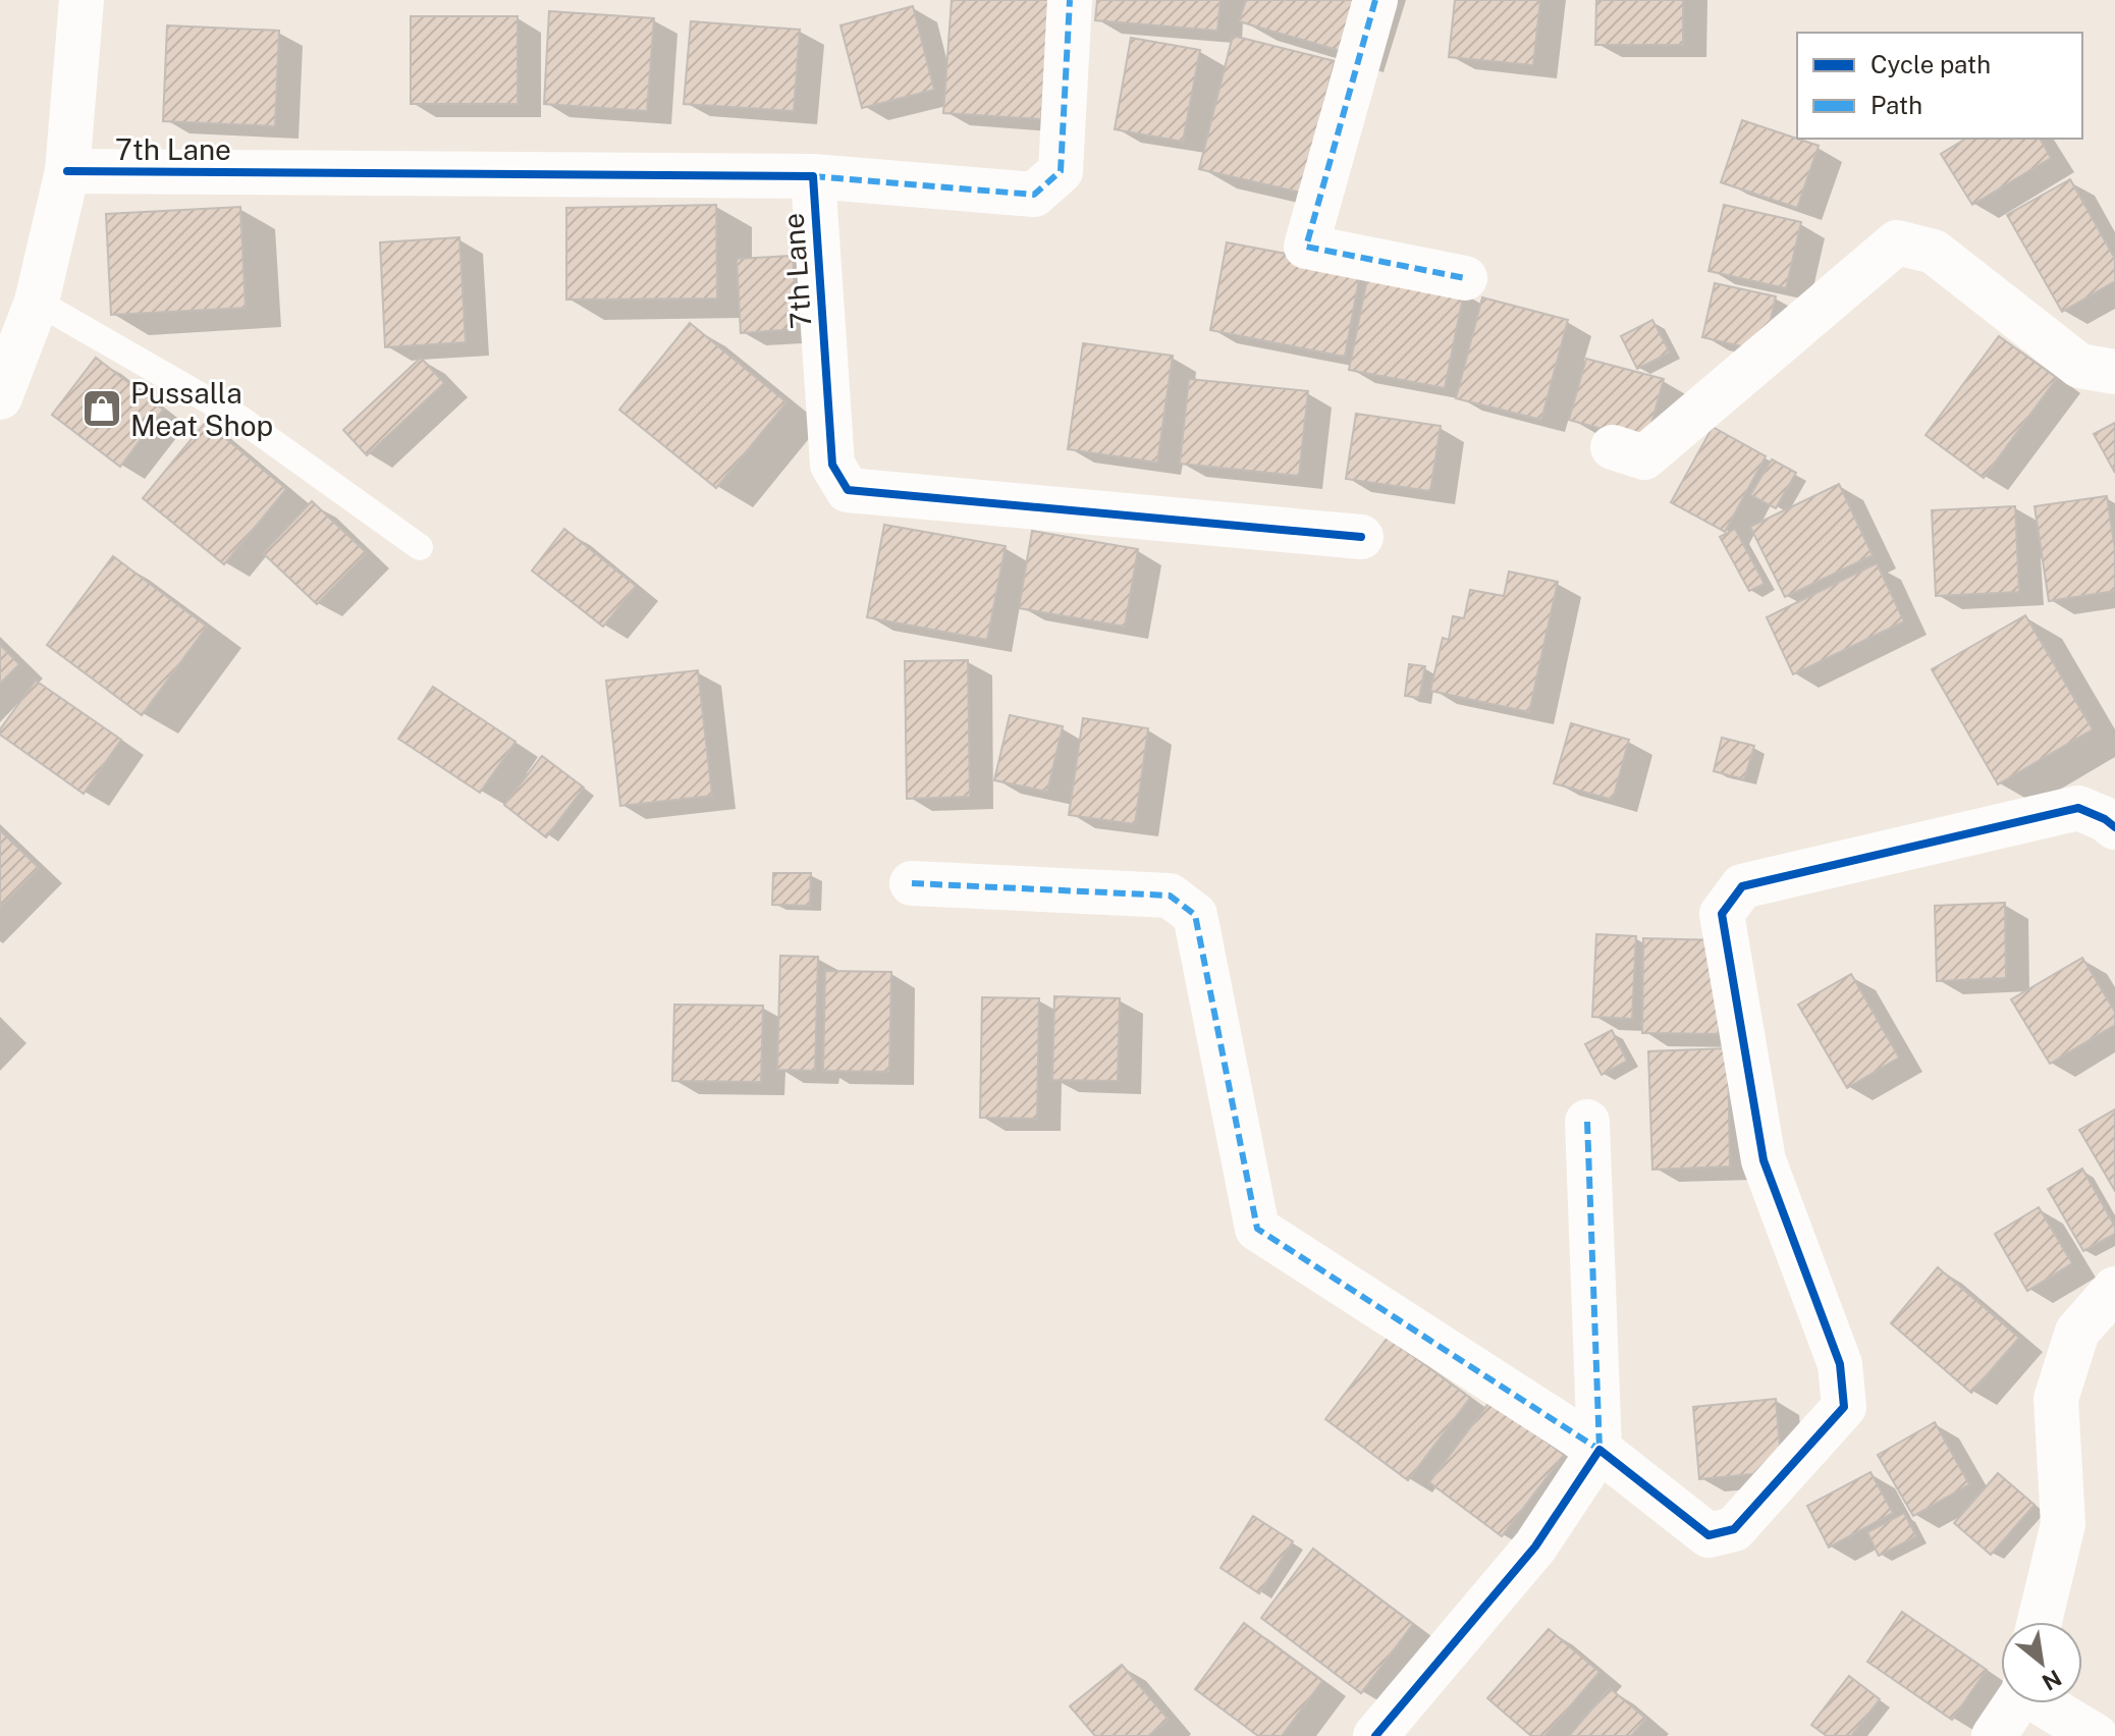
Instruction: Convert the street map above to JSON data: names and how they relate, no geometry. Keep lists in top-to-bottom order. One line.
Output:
{"streets":{"street":["7th Lane"]},"places":{"shop":["Pussalla Meat Shop"]},"legend":["Cycle path","Path"],"north":"bottom right"}
